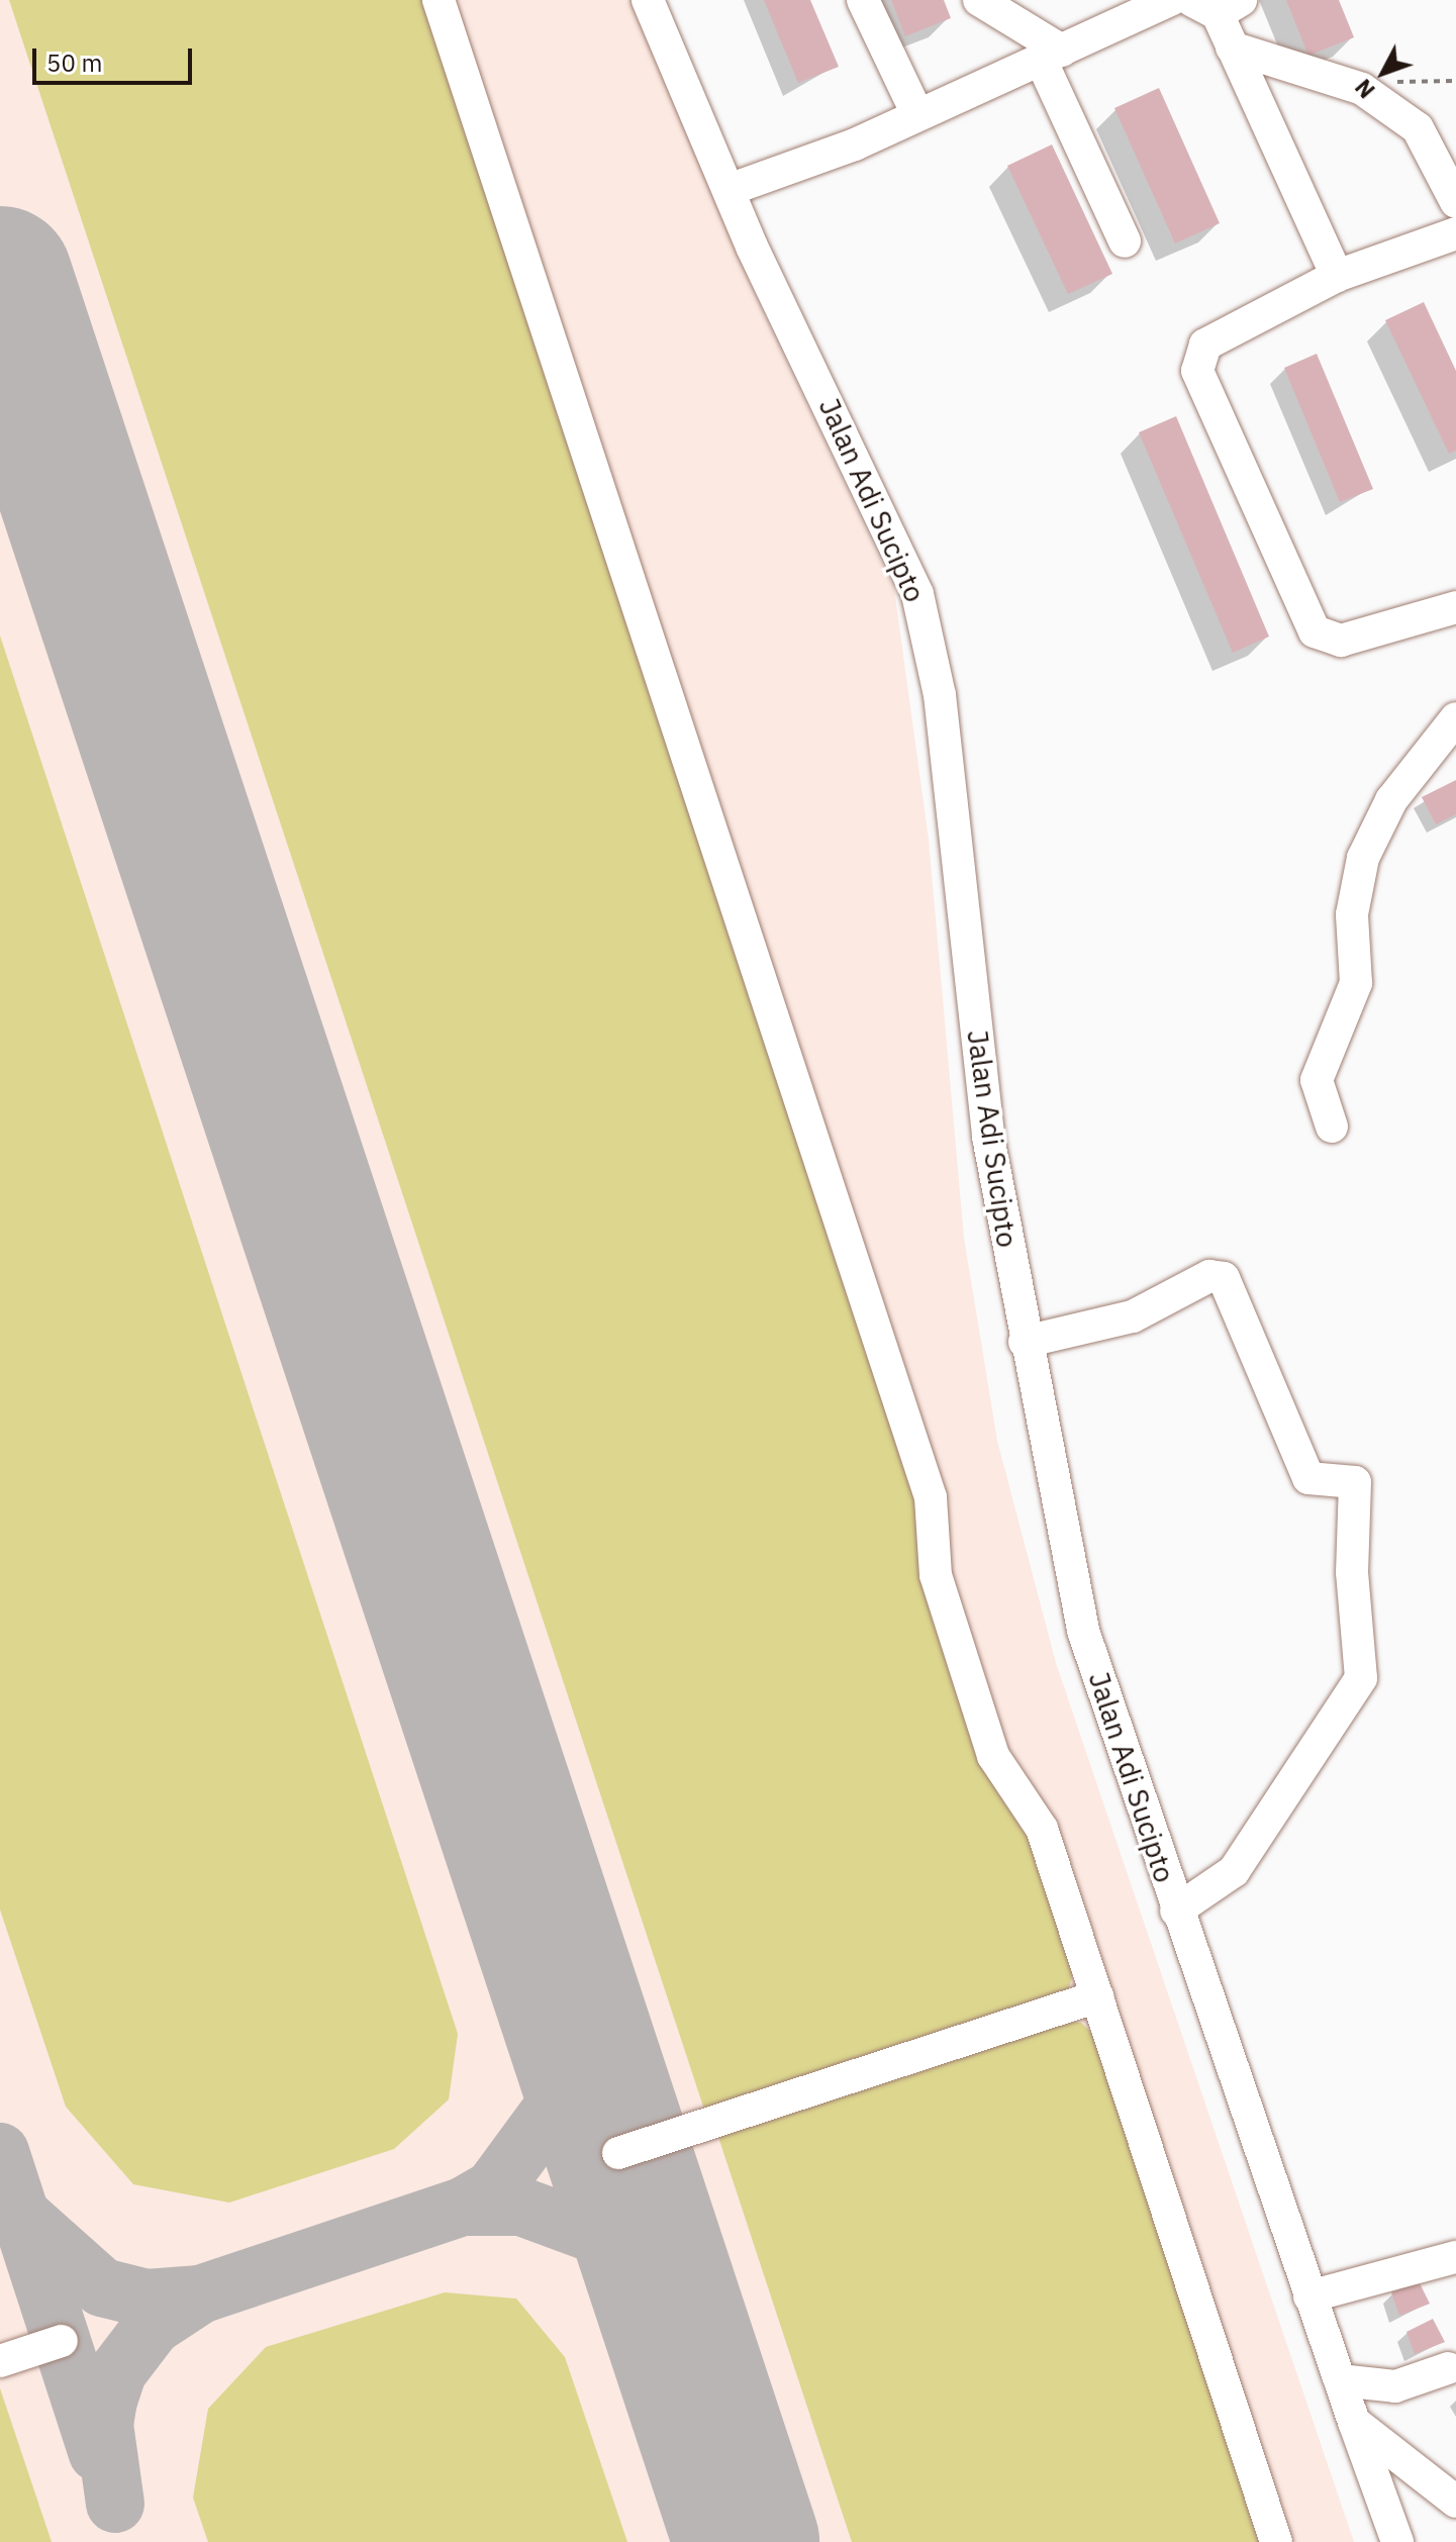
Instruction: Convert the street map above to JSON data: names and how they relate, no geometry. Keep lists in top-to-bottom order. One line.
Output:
{"streets":{"street":["Jalan Adi Sucipto"]},"scale_bar":"50 m","north":"bottom left"}
